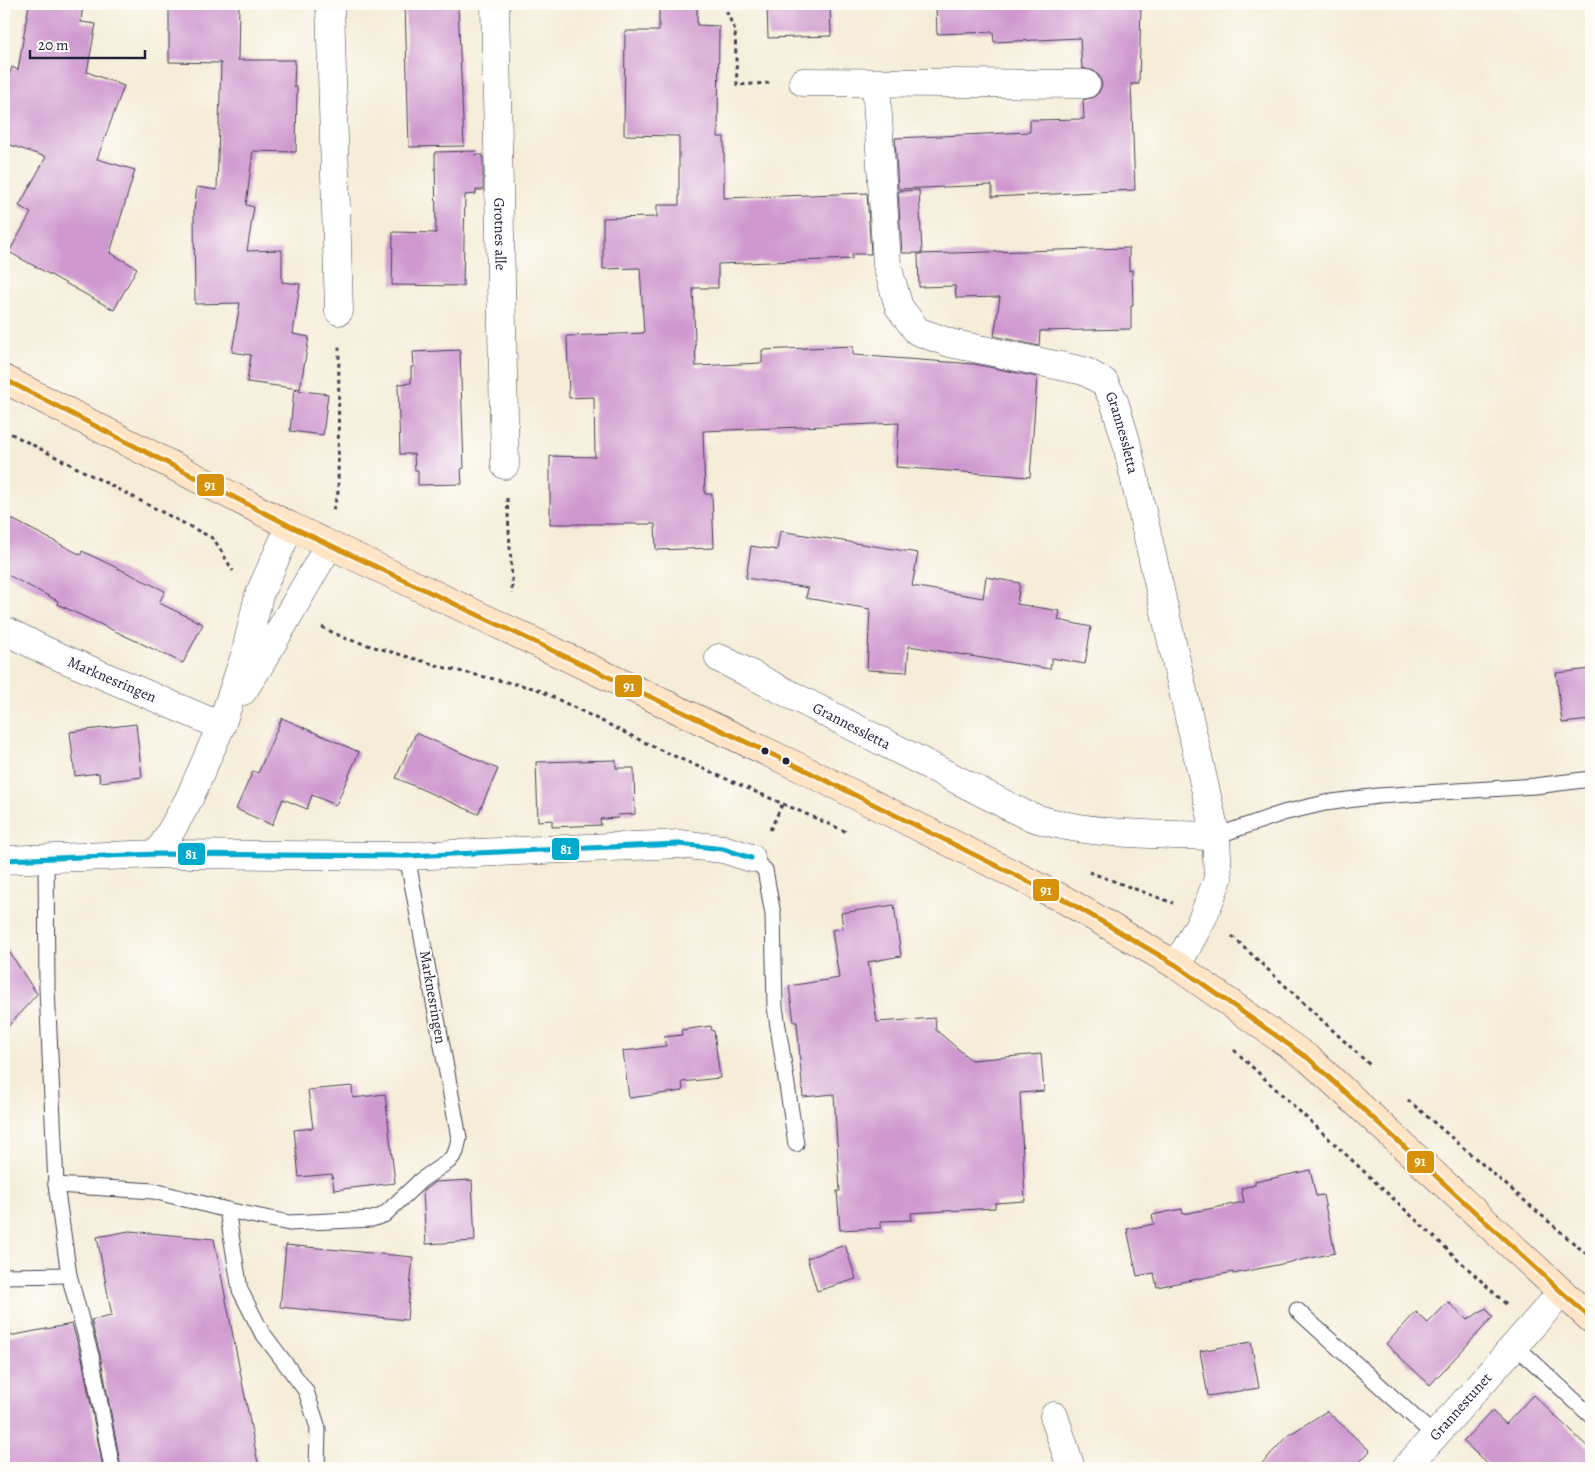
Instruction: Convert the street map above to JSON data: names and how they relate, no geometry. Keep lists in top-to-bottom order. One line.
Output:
{"streets":{"street":["Grotnes alle","Grannessletta","Marknesringen","Grannestunet"]},"lines":["transit line 91","transit line 81"],"scale_bar":"20 m"}
